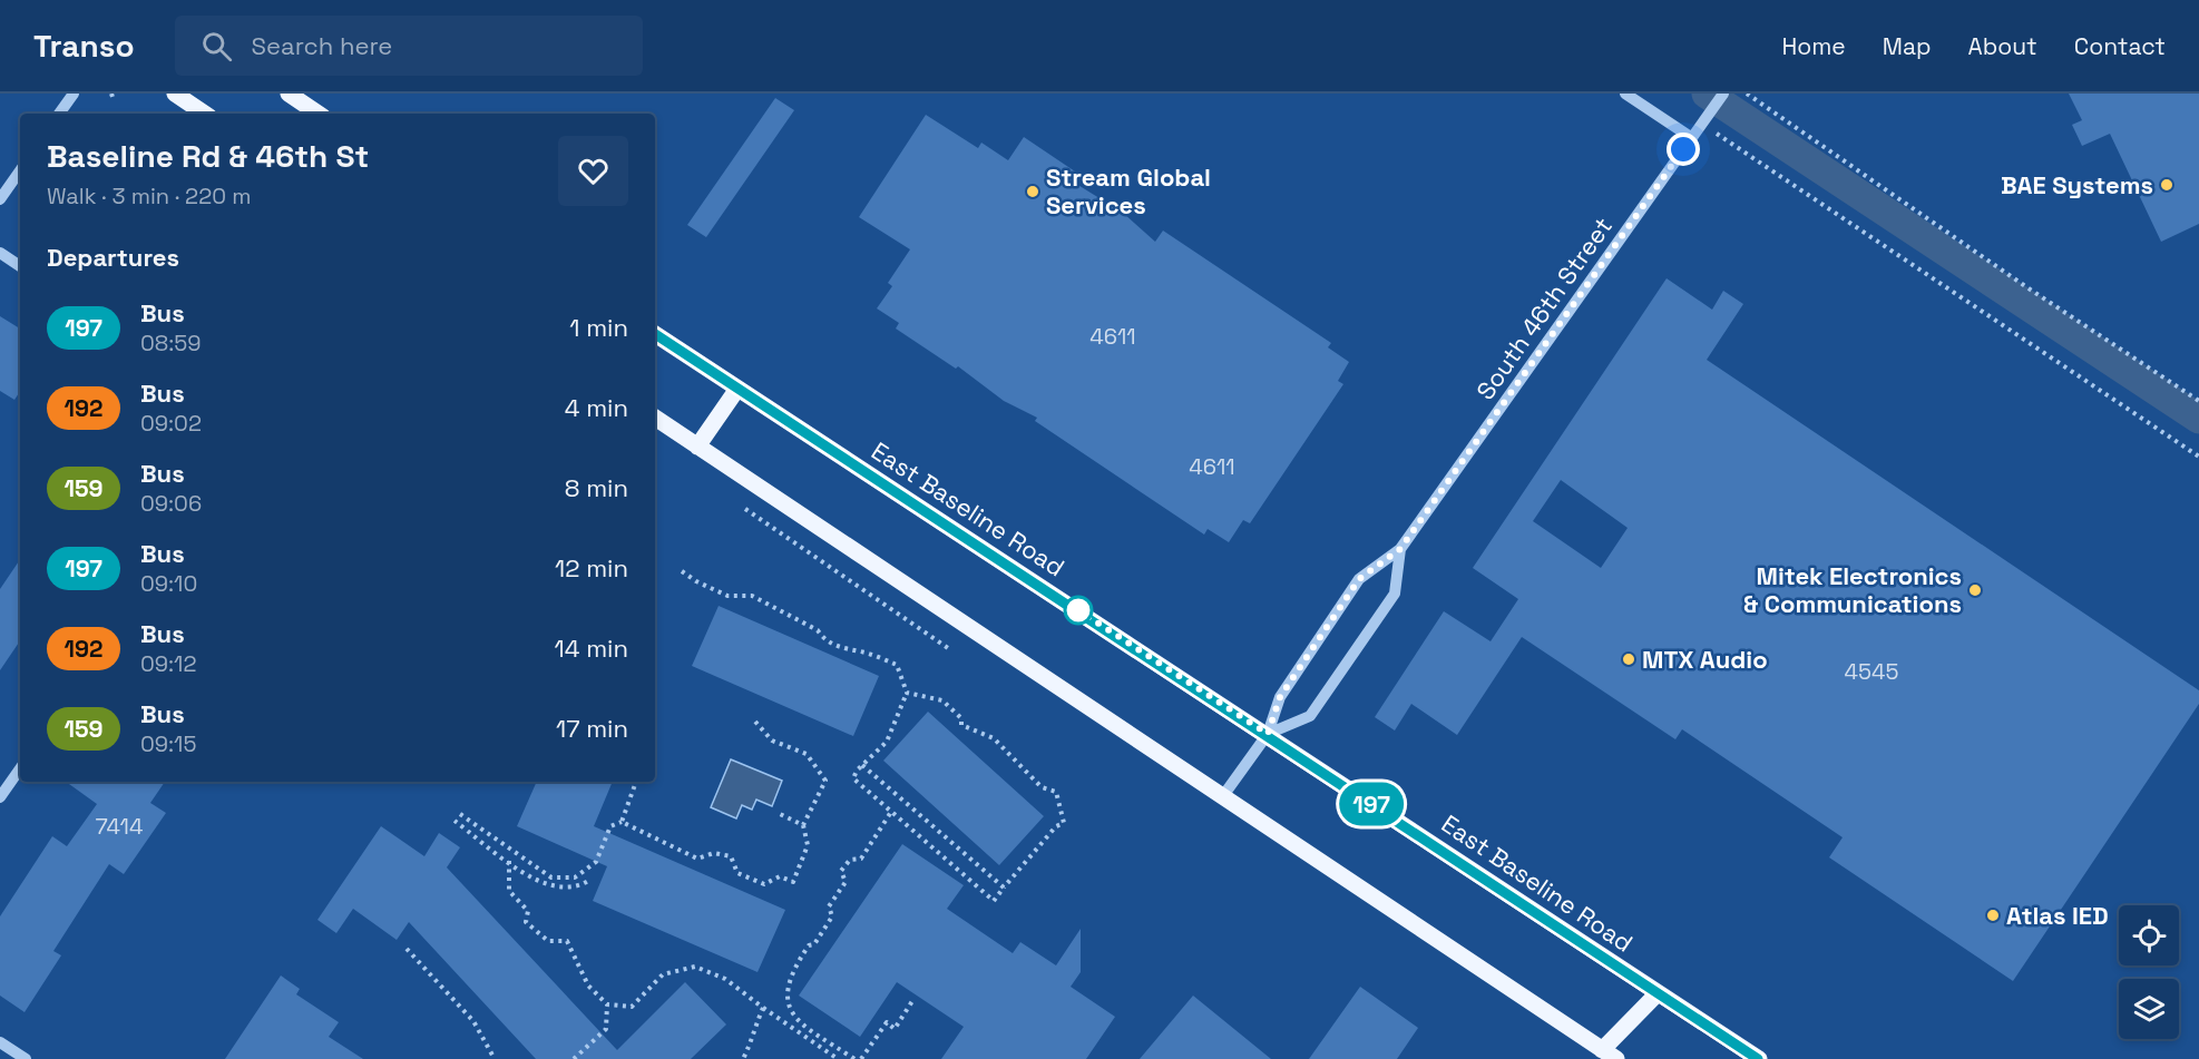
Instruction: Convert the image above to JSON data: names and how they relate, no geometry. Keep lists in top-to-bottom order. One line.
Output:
{"streets":{"main road":["East Baseline Road"],"street":["South 46th Street"]},"crossings":[["South 46th Street","East Baseline Road"]],"places":["BAE Systems","Stream Global Services","Mitek Electronics & Communications","MTX Audio","Atlas IED"],"lines":["bus line 197"],"house_numbers":["4611","4611","4545","7414"],"page":{"header":"Transo","search":"Search here","nav":["Home","Map","About","Contact"],"on_map":"197","heading":[["Baseline Rd & 46th St","Walk · 3 min · 220 m"],"Departures"],"list":[{"mark":"197","name":"Bus","note":"08:59","value":"1 min"},{"mark":"192","name":"Bus","note":"09:02","value":"4 min"},{"mark":"159","name":"Bus","note":"09:06","value":"8 min"},{"mark":"197","name":"Bus","note":"09:10","value":"12 min"},{"mark":"192","name":"Bus","note":"09:12","value":"14 min"},{"mark":"159","name":"Bus","note":"09:15","value":"17 min"}]}}
